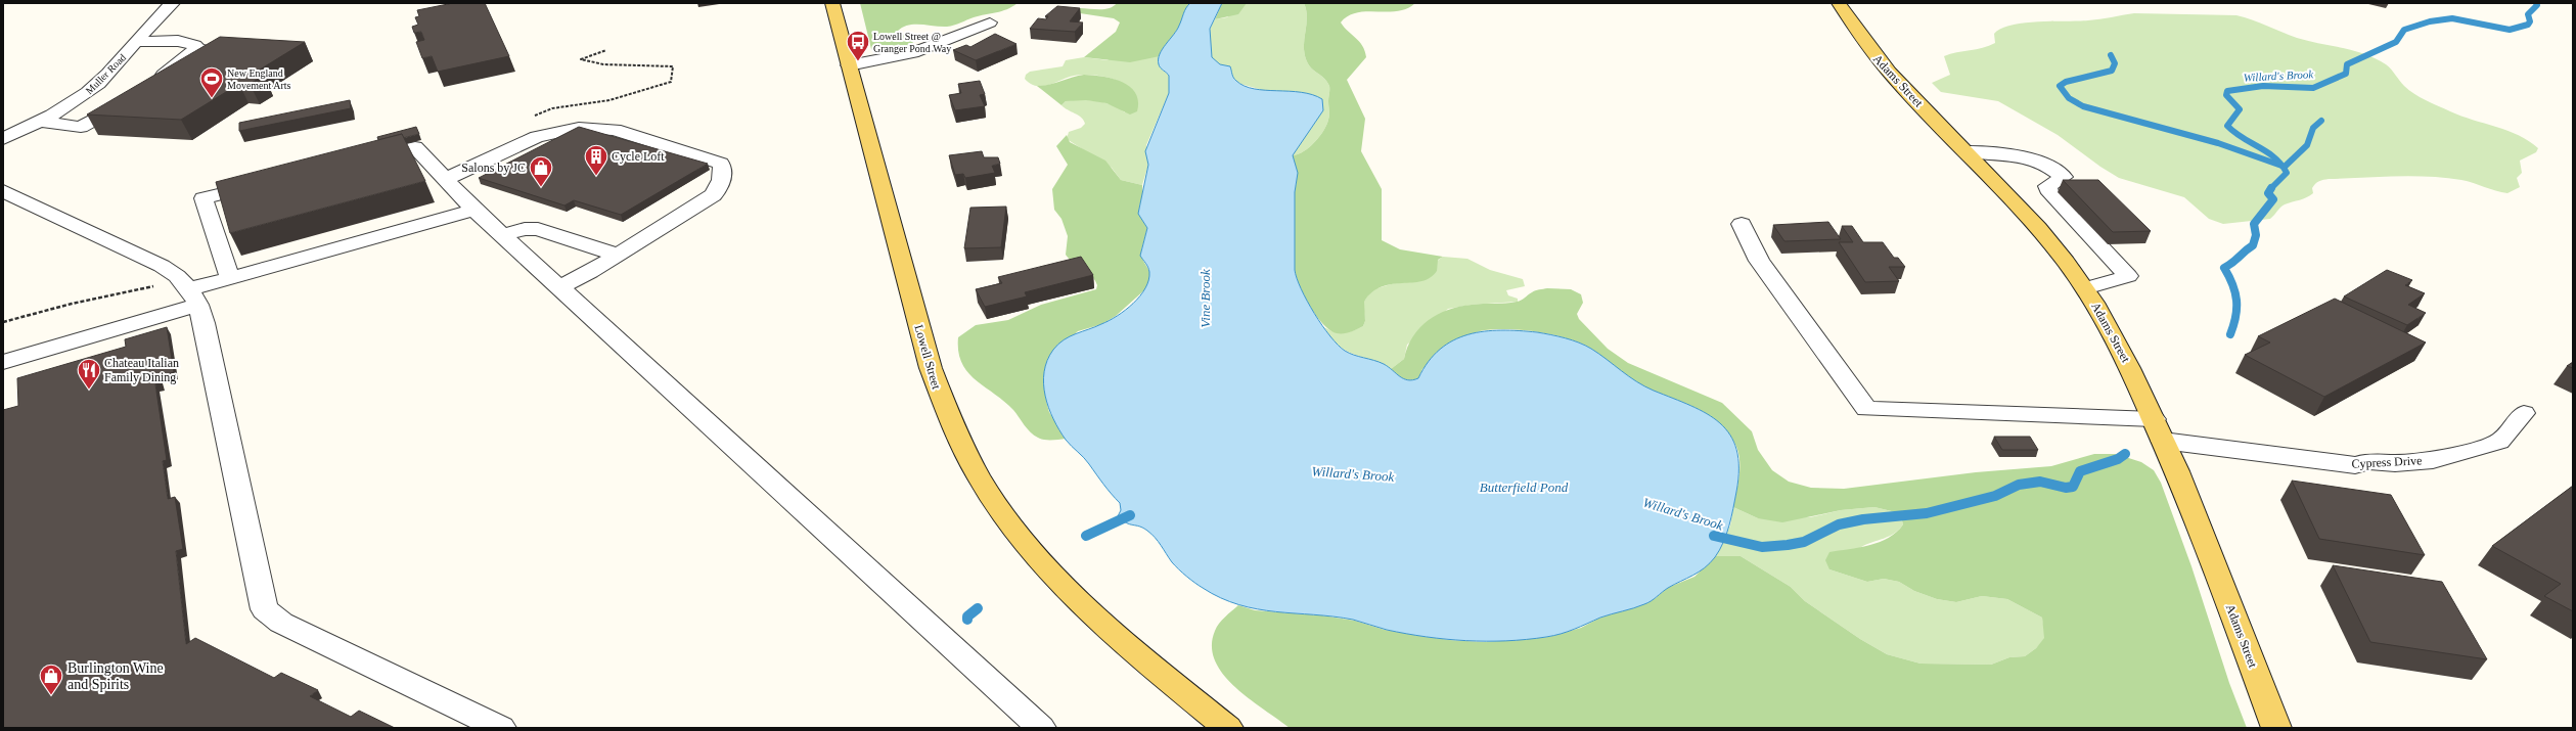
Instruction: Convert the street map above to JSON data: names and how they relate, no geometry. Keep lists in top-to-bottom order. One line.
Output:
{"streets":{"main road":["Adams Street","Lowell Street"],"street":["Muller Road","Cypress Drive"]},"crossings":[["Adams Street","Cypress Drive"]],"water":["Willard's Brook","Vine Brook","Butterfield Pond"],"places":{"bus stop":["Lowell Street @ Granger Pond Way"],"sports":["New England Movement Arts"],"building":["Cycle Loft"],"shop":["Salons by JC","Burlington Wine and Spirits"],"restaurant":["Chateau Italian Family Dining"]}}
